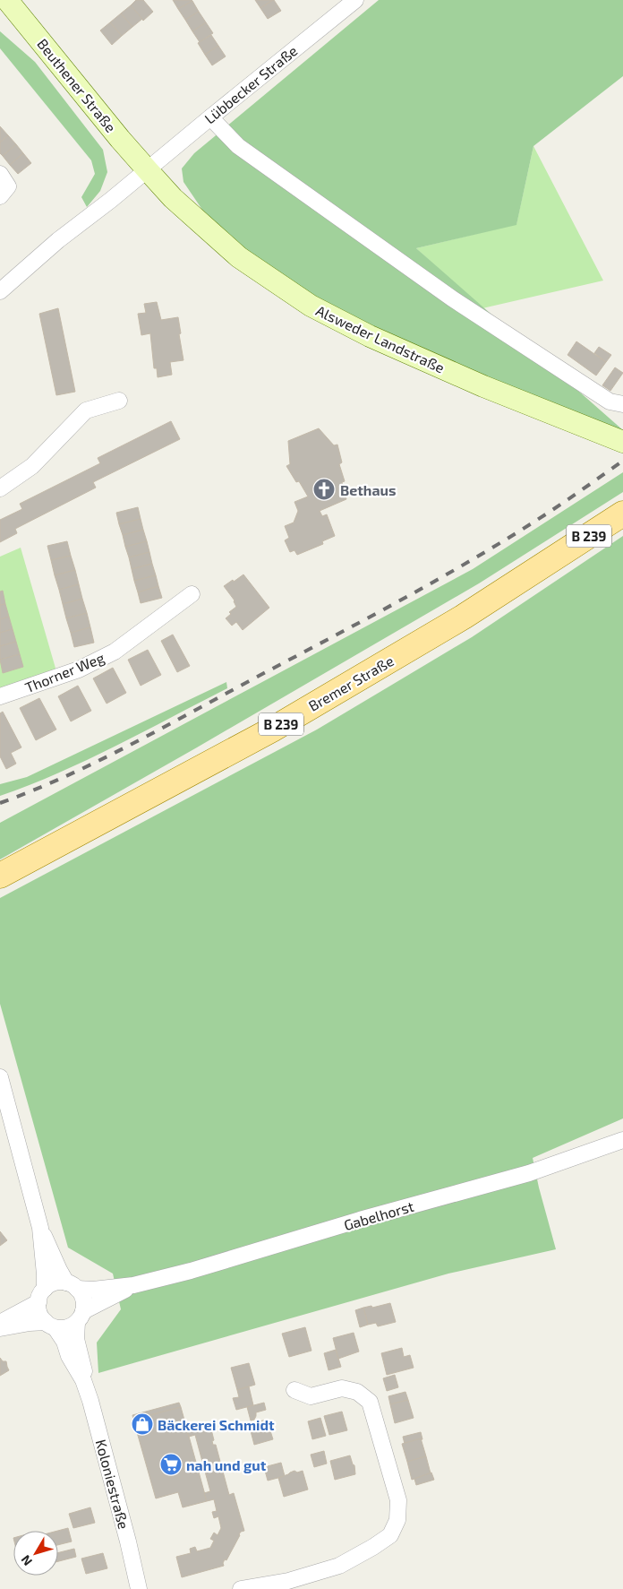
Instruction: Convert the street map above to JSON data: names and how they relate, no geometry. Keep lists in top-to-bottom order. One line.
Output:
{"streets":{"main road":["Beuthener Straße","Alsweder Landstraße","B 239","Bremer Straße"],"street":["Lübbecker Straße","Thorner Weg","Gabelhorst","Koloniestraße"]},"crossings":[["Lübbecker Straße","Beuthener Straße"],["Lübbecker Straße","Alsweder Landstraße"],["Beuthener Straße","Alsweder Landstraße"],["Gabelhorst","Koloniestraße"]],"places":{"church":["Bethaus"],"shop":["Bäckerei Schmidt"],"supermarket":["nah und gut"]},"north":"bottom left"}
